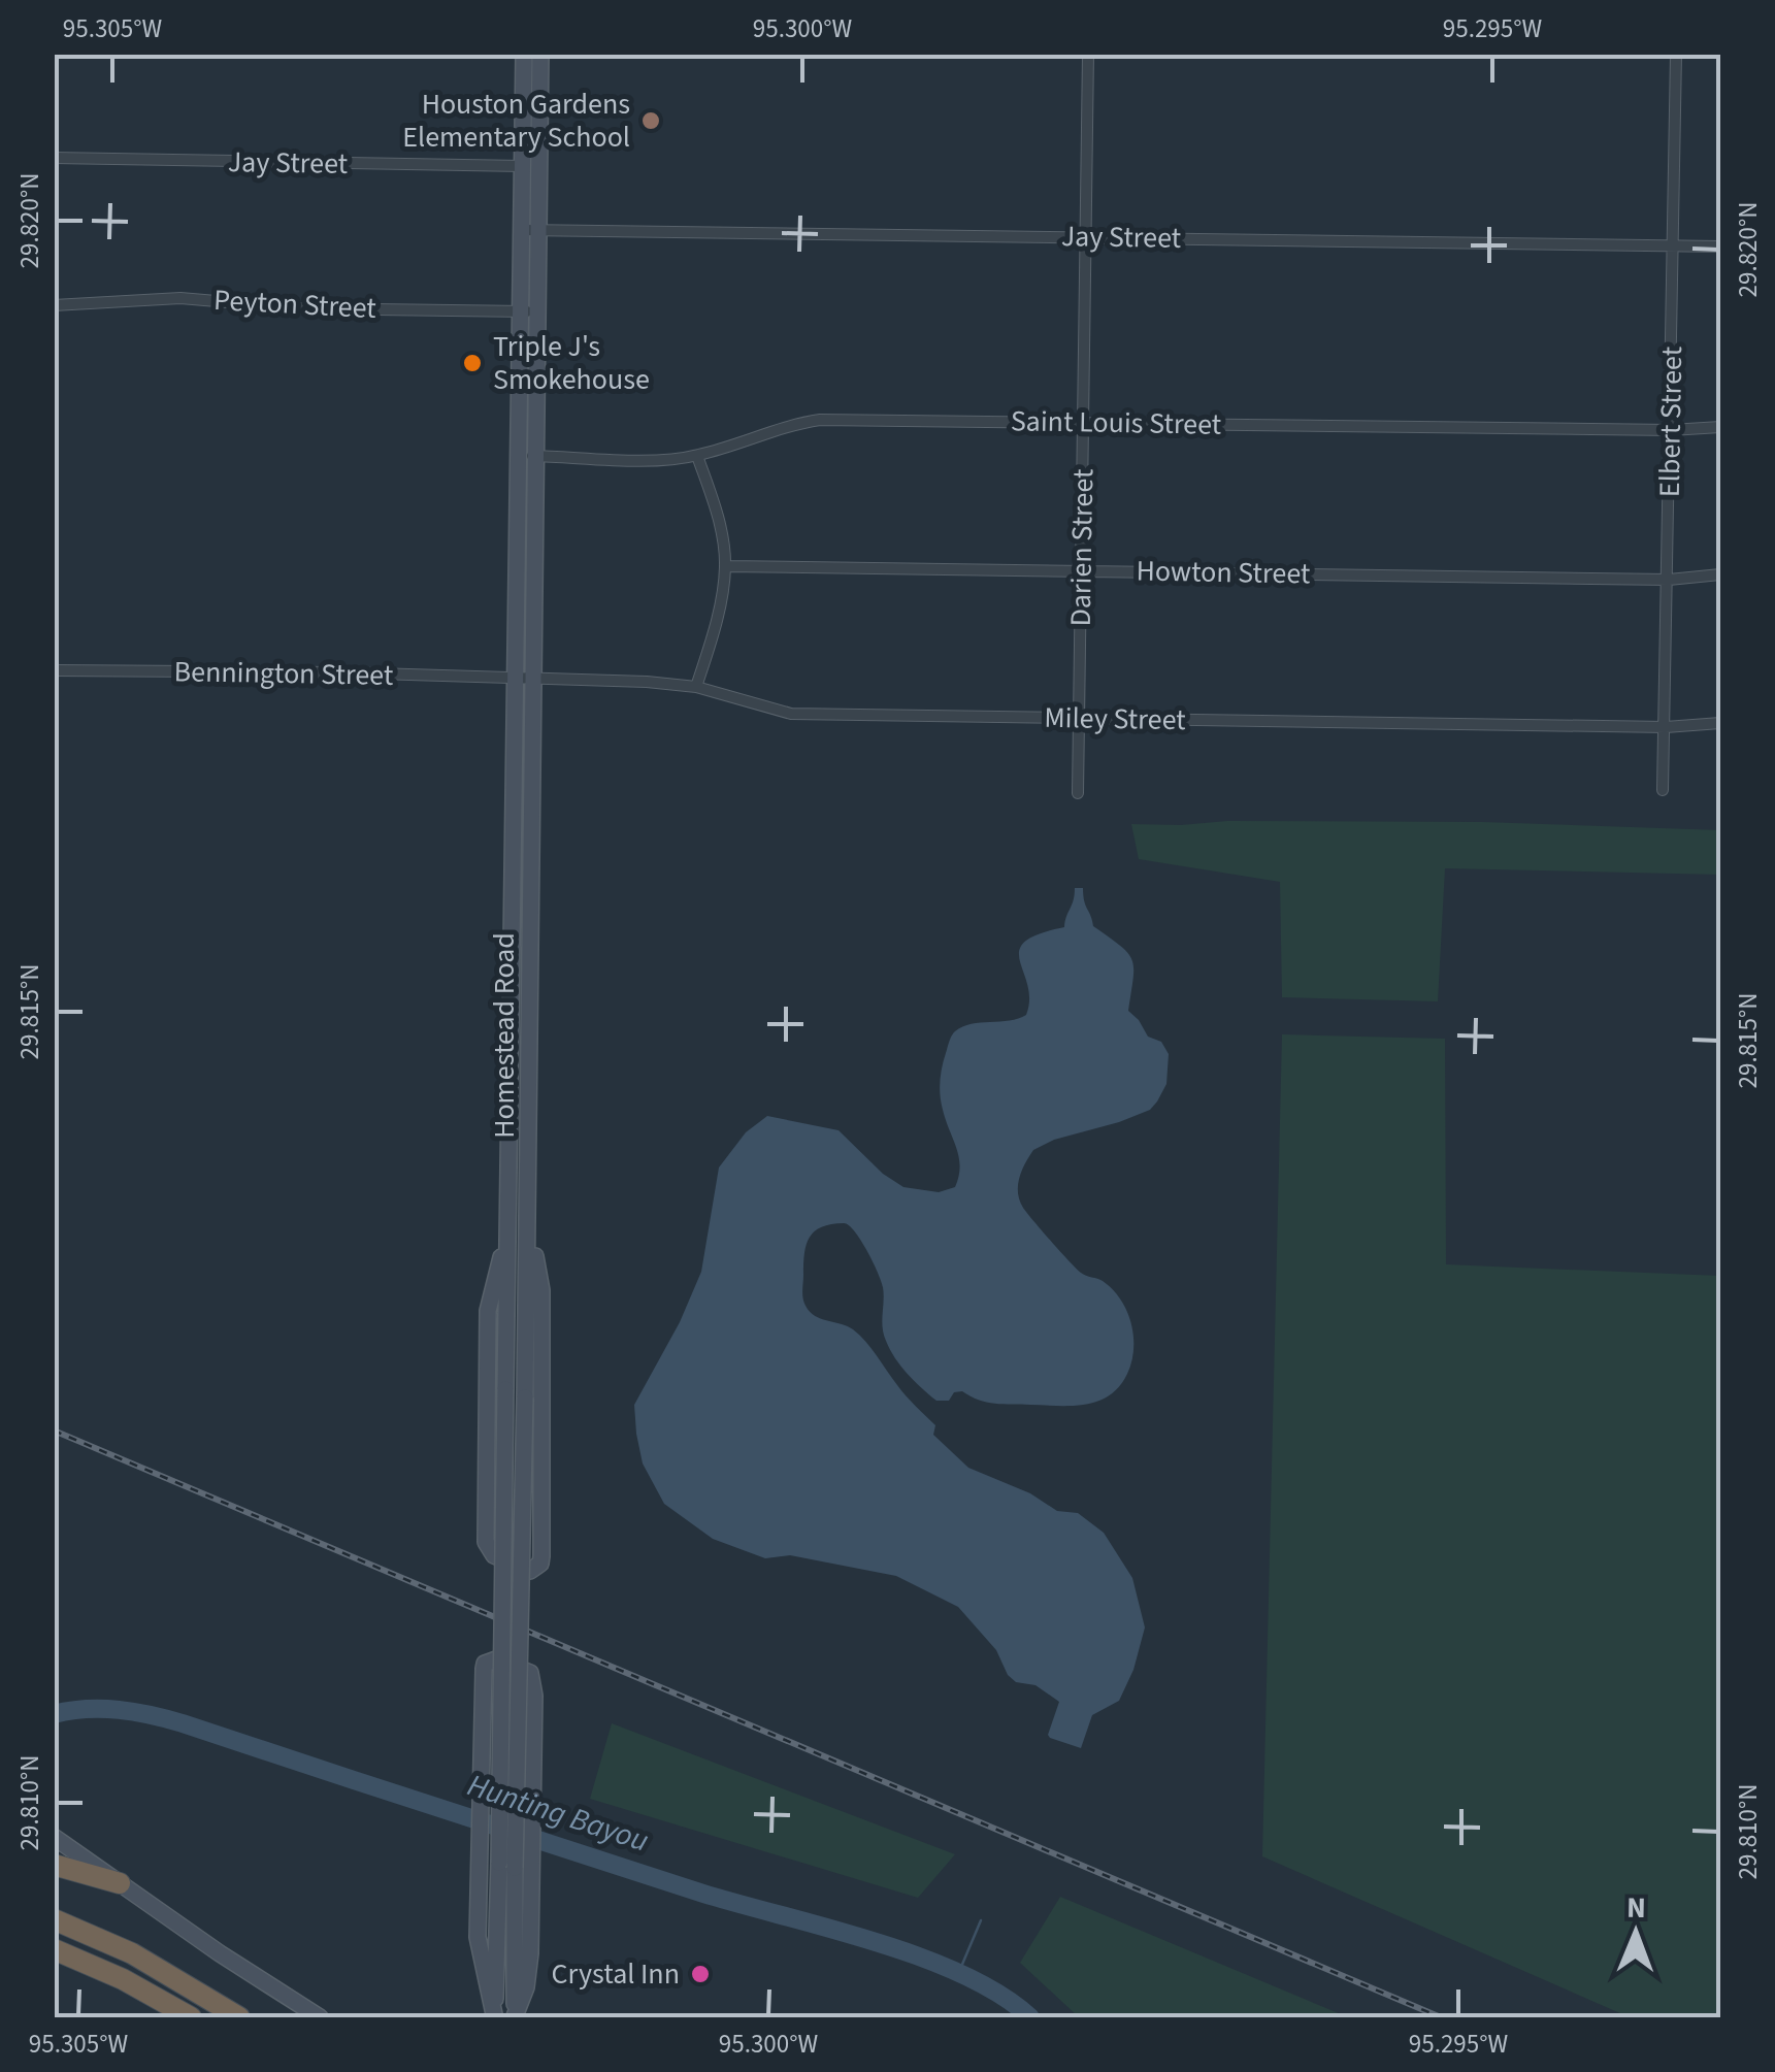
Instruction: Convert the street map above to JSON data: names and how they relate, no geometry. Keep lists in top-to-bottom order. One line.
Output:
{"streets":{"main road":["Homestead Road"],"street":["Jay Street","Peyton Street","Elbert Street","Saint Louis Street","Darien Street","Howton Street","Bennington Street","Miley Street"]},"crossings":[["Jay Street","Elbert Street"],["Jay Street","Darien Street"],["Jay Street","Homestead Road"],["Peyton Street","Homestead Road"],["Elbert Street","Saint Louis Street"],["Elbert Street","Howton Street"],["Elbert Street","Miley Street"],["Saint Louis Street","Darien Street"],["Saint Louis Street","Homestead Road"],["Darien Street","Howton Street"],["Darien Street","Miley Street"],["Bennington Street","Miley Street"],["Bennington Street","Homestead Road"],["Miley Street","Homestead Road"]],"water":["Hunting Bayou"],"places":["Houston Gardens Elementary School","Triple J's Smokehouse","Crystal Inn"],"north":"top","coordinates":["95.305°W","95.300°W","95.295°W","29.820°N","29.815°N","29.810°N"]}
